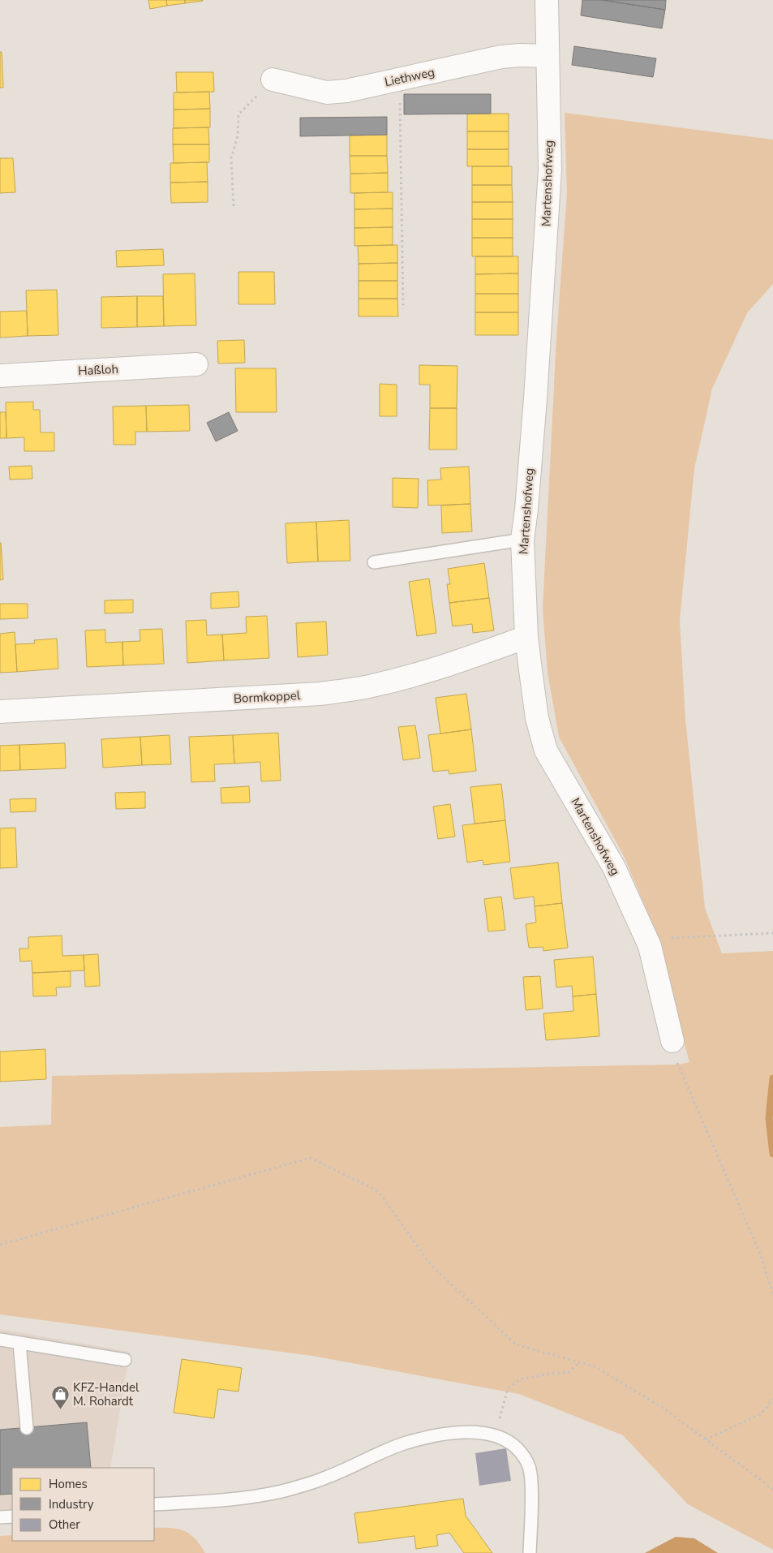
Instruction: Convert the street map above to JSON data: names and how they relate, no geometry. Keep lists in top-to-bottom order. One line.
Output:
{"streets":{"street":["Liethweg","Martenshofweg","Haßloh","Bormkoppel"]},"crossings":[["Liethweg","Martenshofweg"],["Martenshofweg","Bormkoppel"]],"places":{"shop":["KFZ-Handel M. Rohardt"]},"legend":["Homes","Industry","Other"]}
